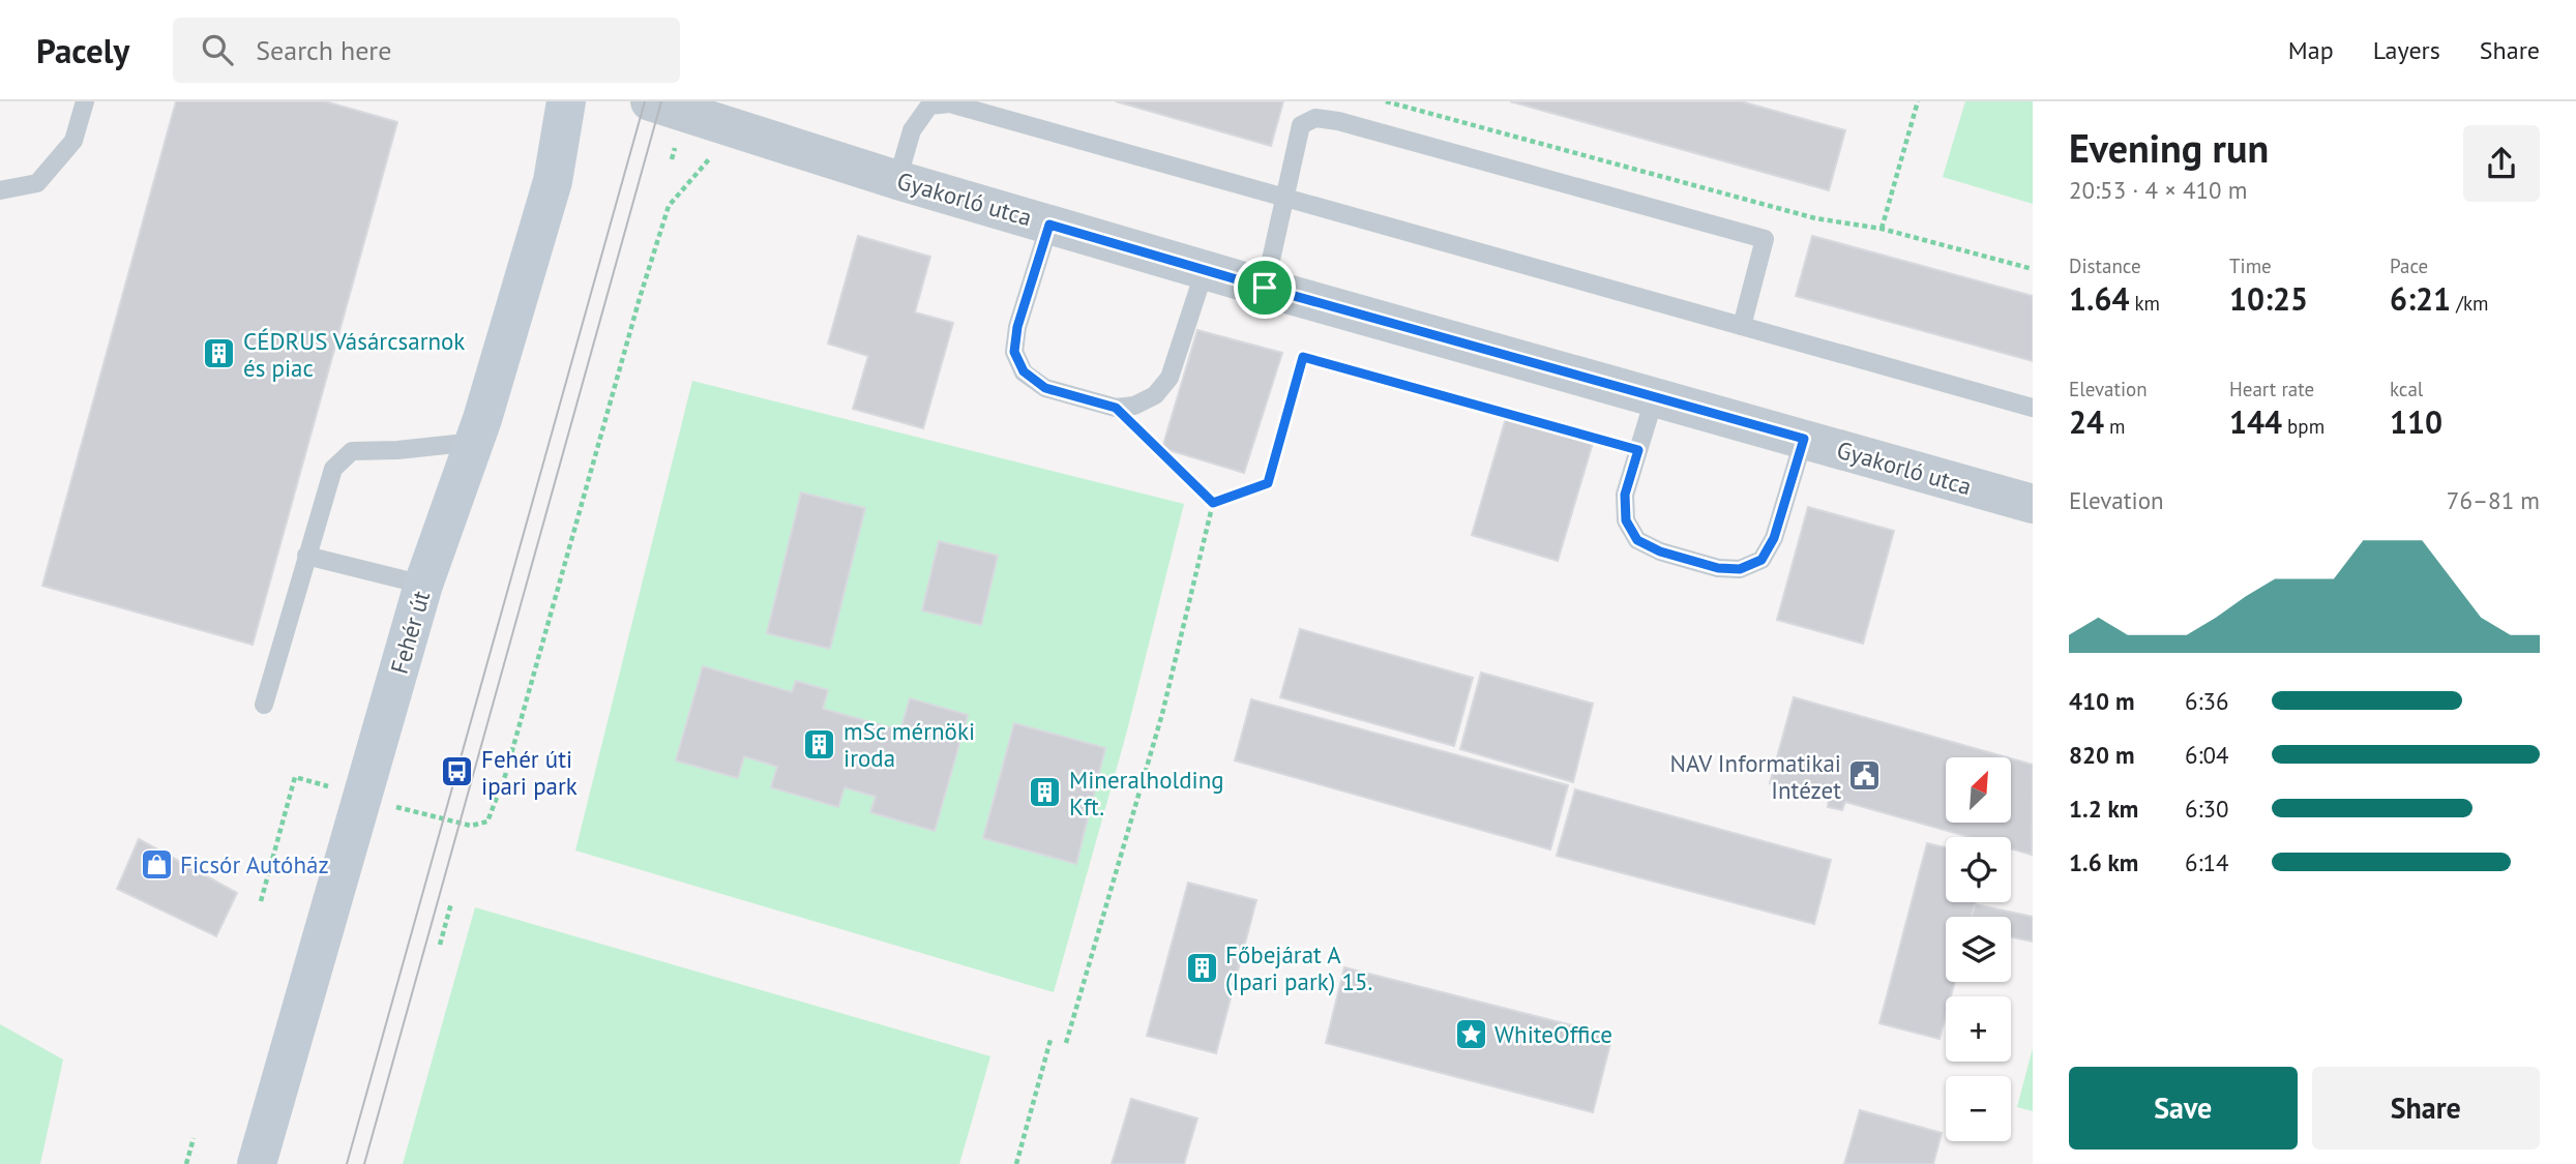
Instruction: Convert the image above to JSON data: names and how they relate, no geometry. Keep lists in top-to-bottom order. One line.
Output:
{"streets":{"main road":["Fehér út"],"street":["Gyakorló utca"]},"places":{"building":["CÉDRUS Vásárcsarnok és piac","mSc mérnöki iroda","Mineralholding Kft.","Főbejárat A (Ipari park) 15."],"bus stop":["Fehér úti ipari park"],"public building":["NAV Informatikai Intézet"],"shop":["Ficsór Autóház"],"place":["WhiteOffice"]},"north":"top right","page":{"header":"Pacely","search":"Search here","nav":["Map","Layers","Share"],"heading":["Evening run","20:53 · 4 × 410 m"],"stats":[["Distance","1.64 km"],["Time","10:25"],["Pace","6:21 /km"],["Elevation","24 m"],["Heart rate","144 bpm"],["kcal","110"]],"chart":["Elevation","76–81 m"],"list":[{"name":"410 m","note":"6:36"},{"name":"820 m","note":"6:04"},{"name":"1.2 km","note":"6:30"},{"name":"1.6 km","note":"6:14"}],"map_buttons":["+","−"],"buttons":["Save","Share"]}}
